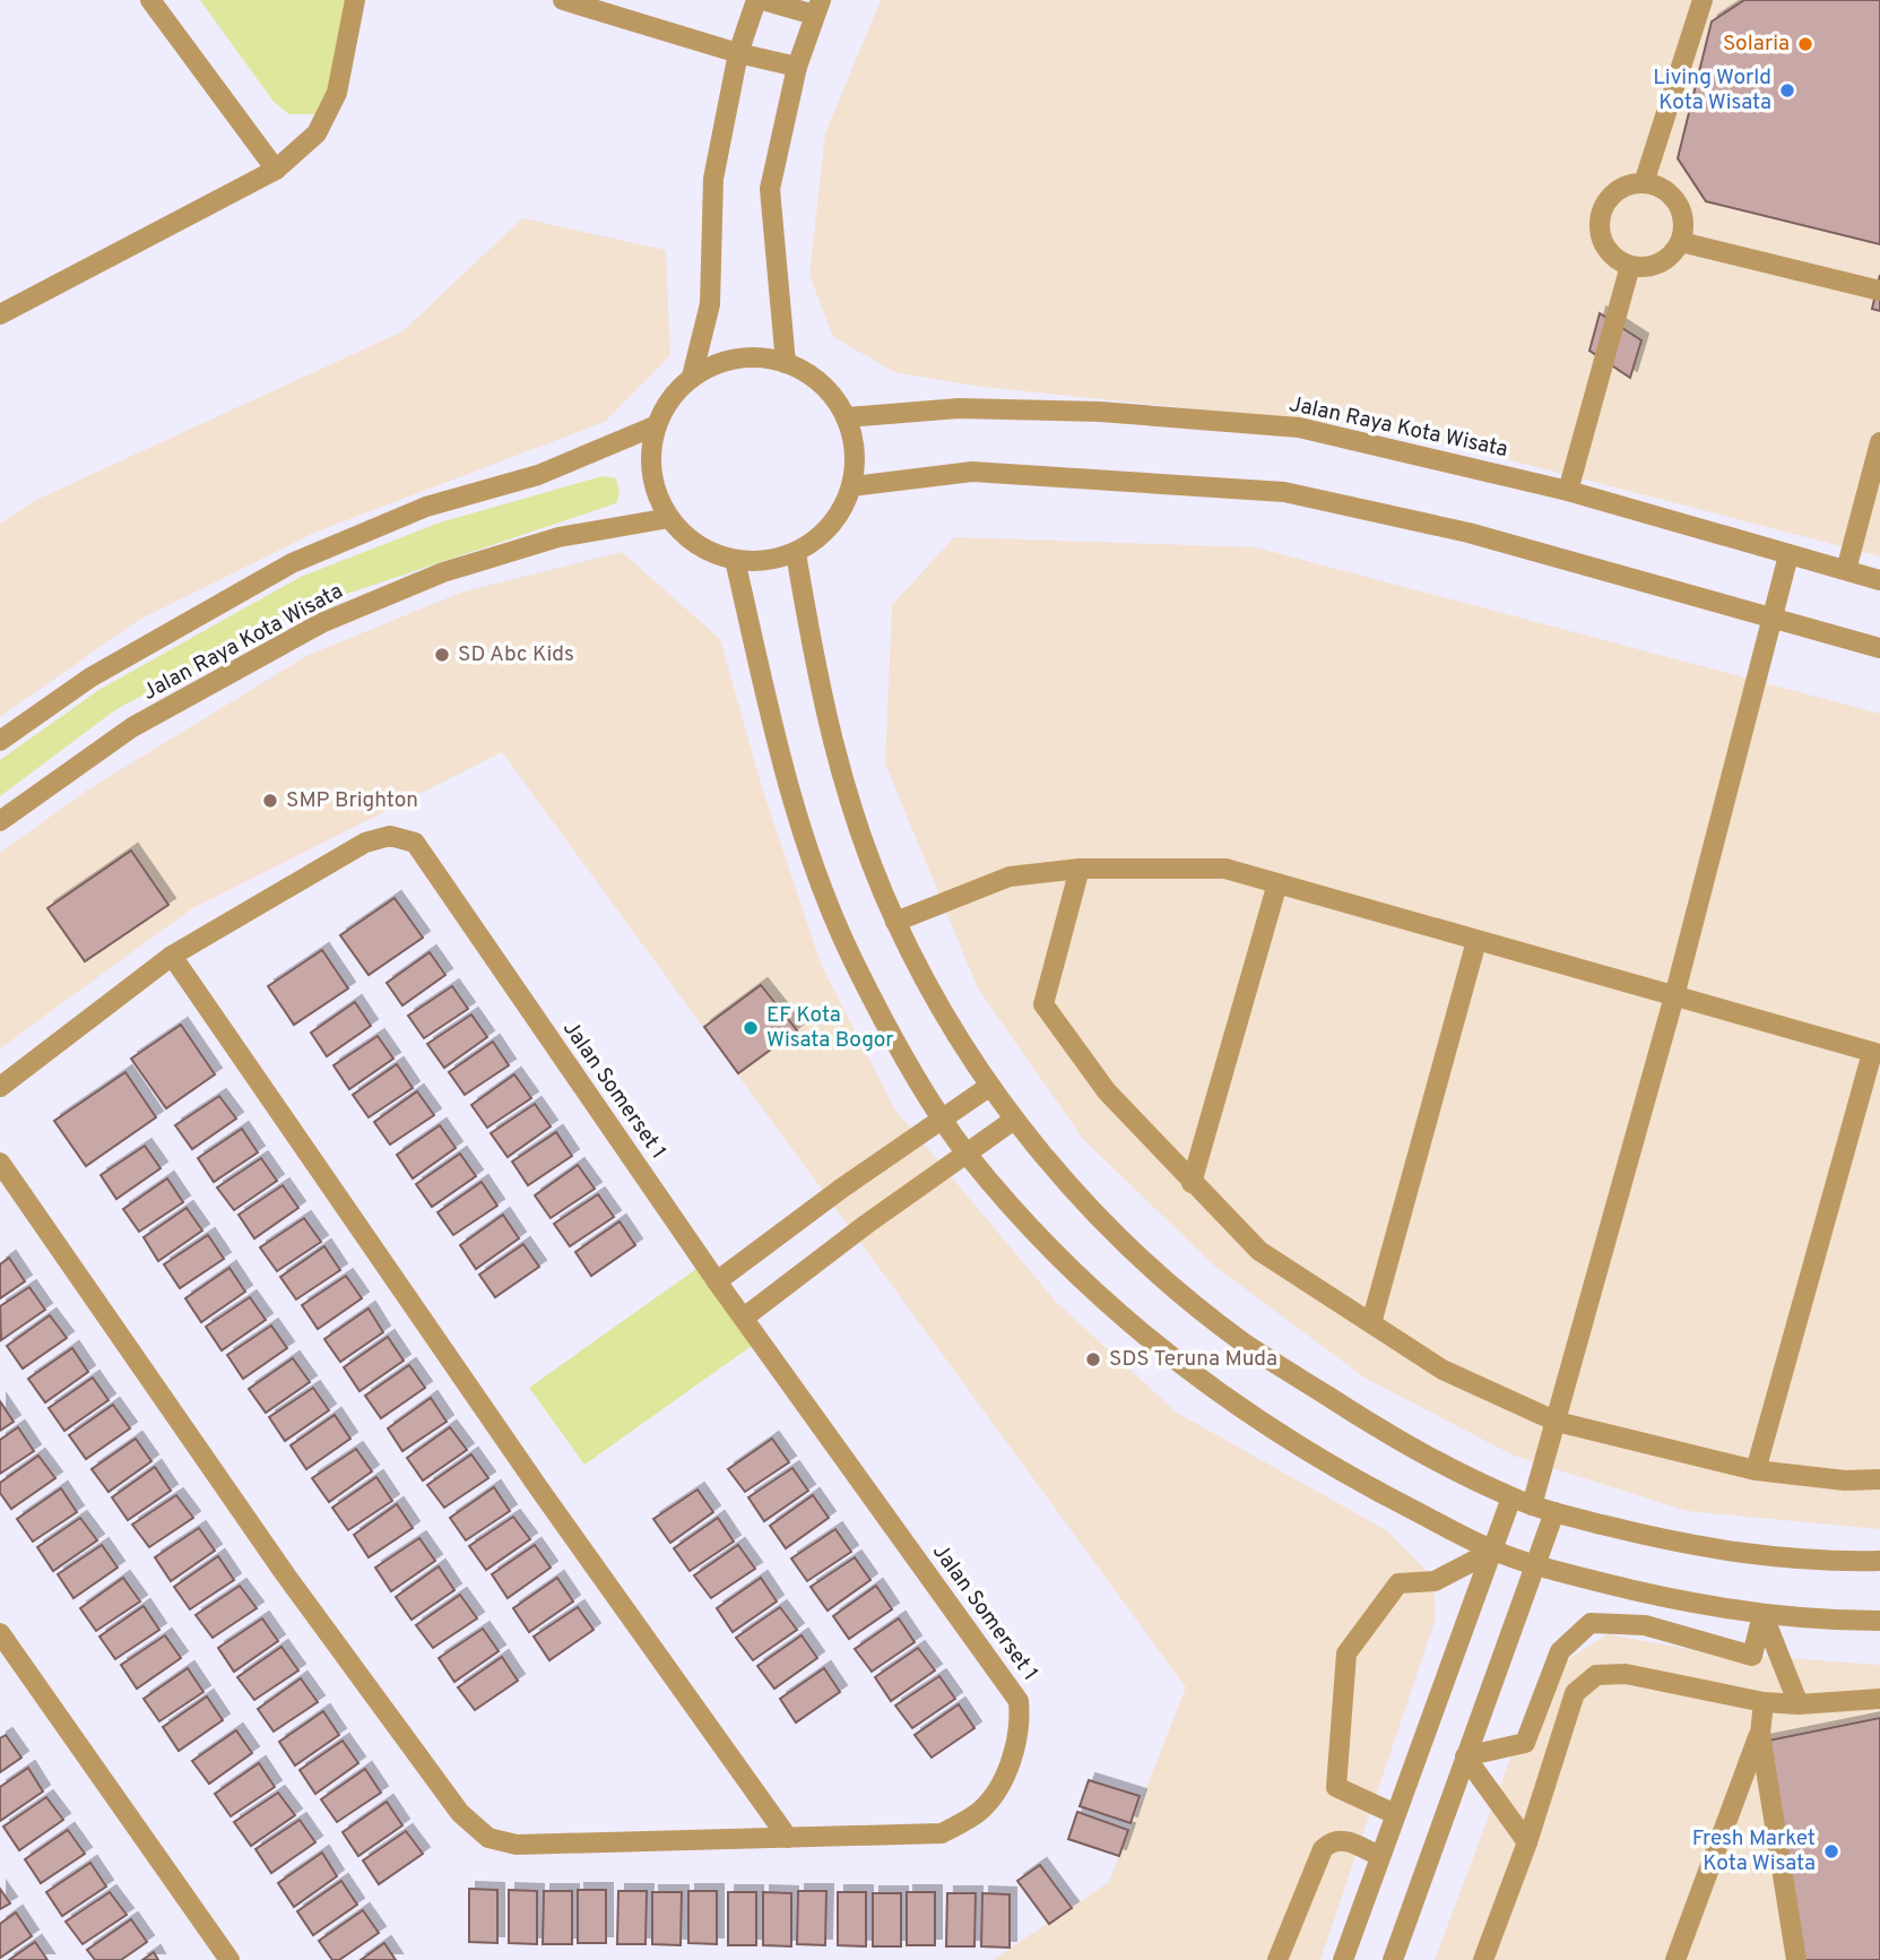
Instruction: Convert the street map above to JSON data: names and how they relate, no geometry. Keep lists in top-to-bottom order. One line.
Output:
{"streets":{"street":["Jalan Raya Kota Wisata","Jalan Somerset 1"]},"places":["Solaria","Living World Kota Wisata","SD Abc Kids","SMP Brighton","EF Kota Wisata Bogor","SDS Teruna Muda","Fresh Market Kota Wisata"]}
